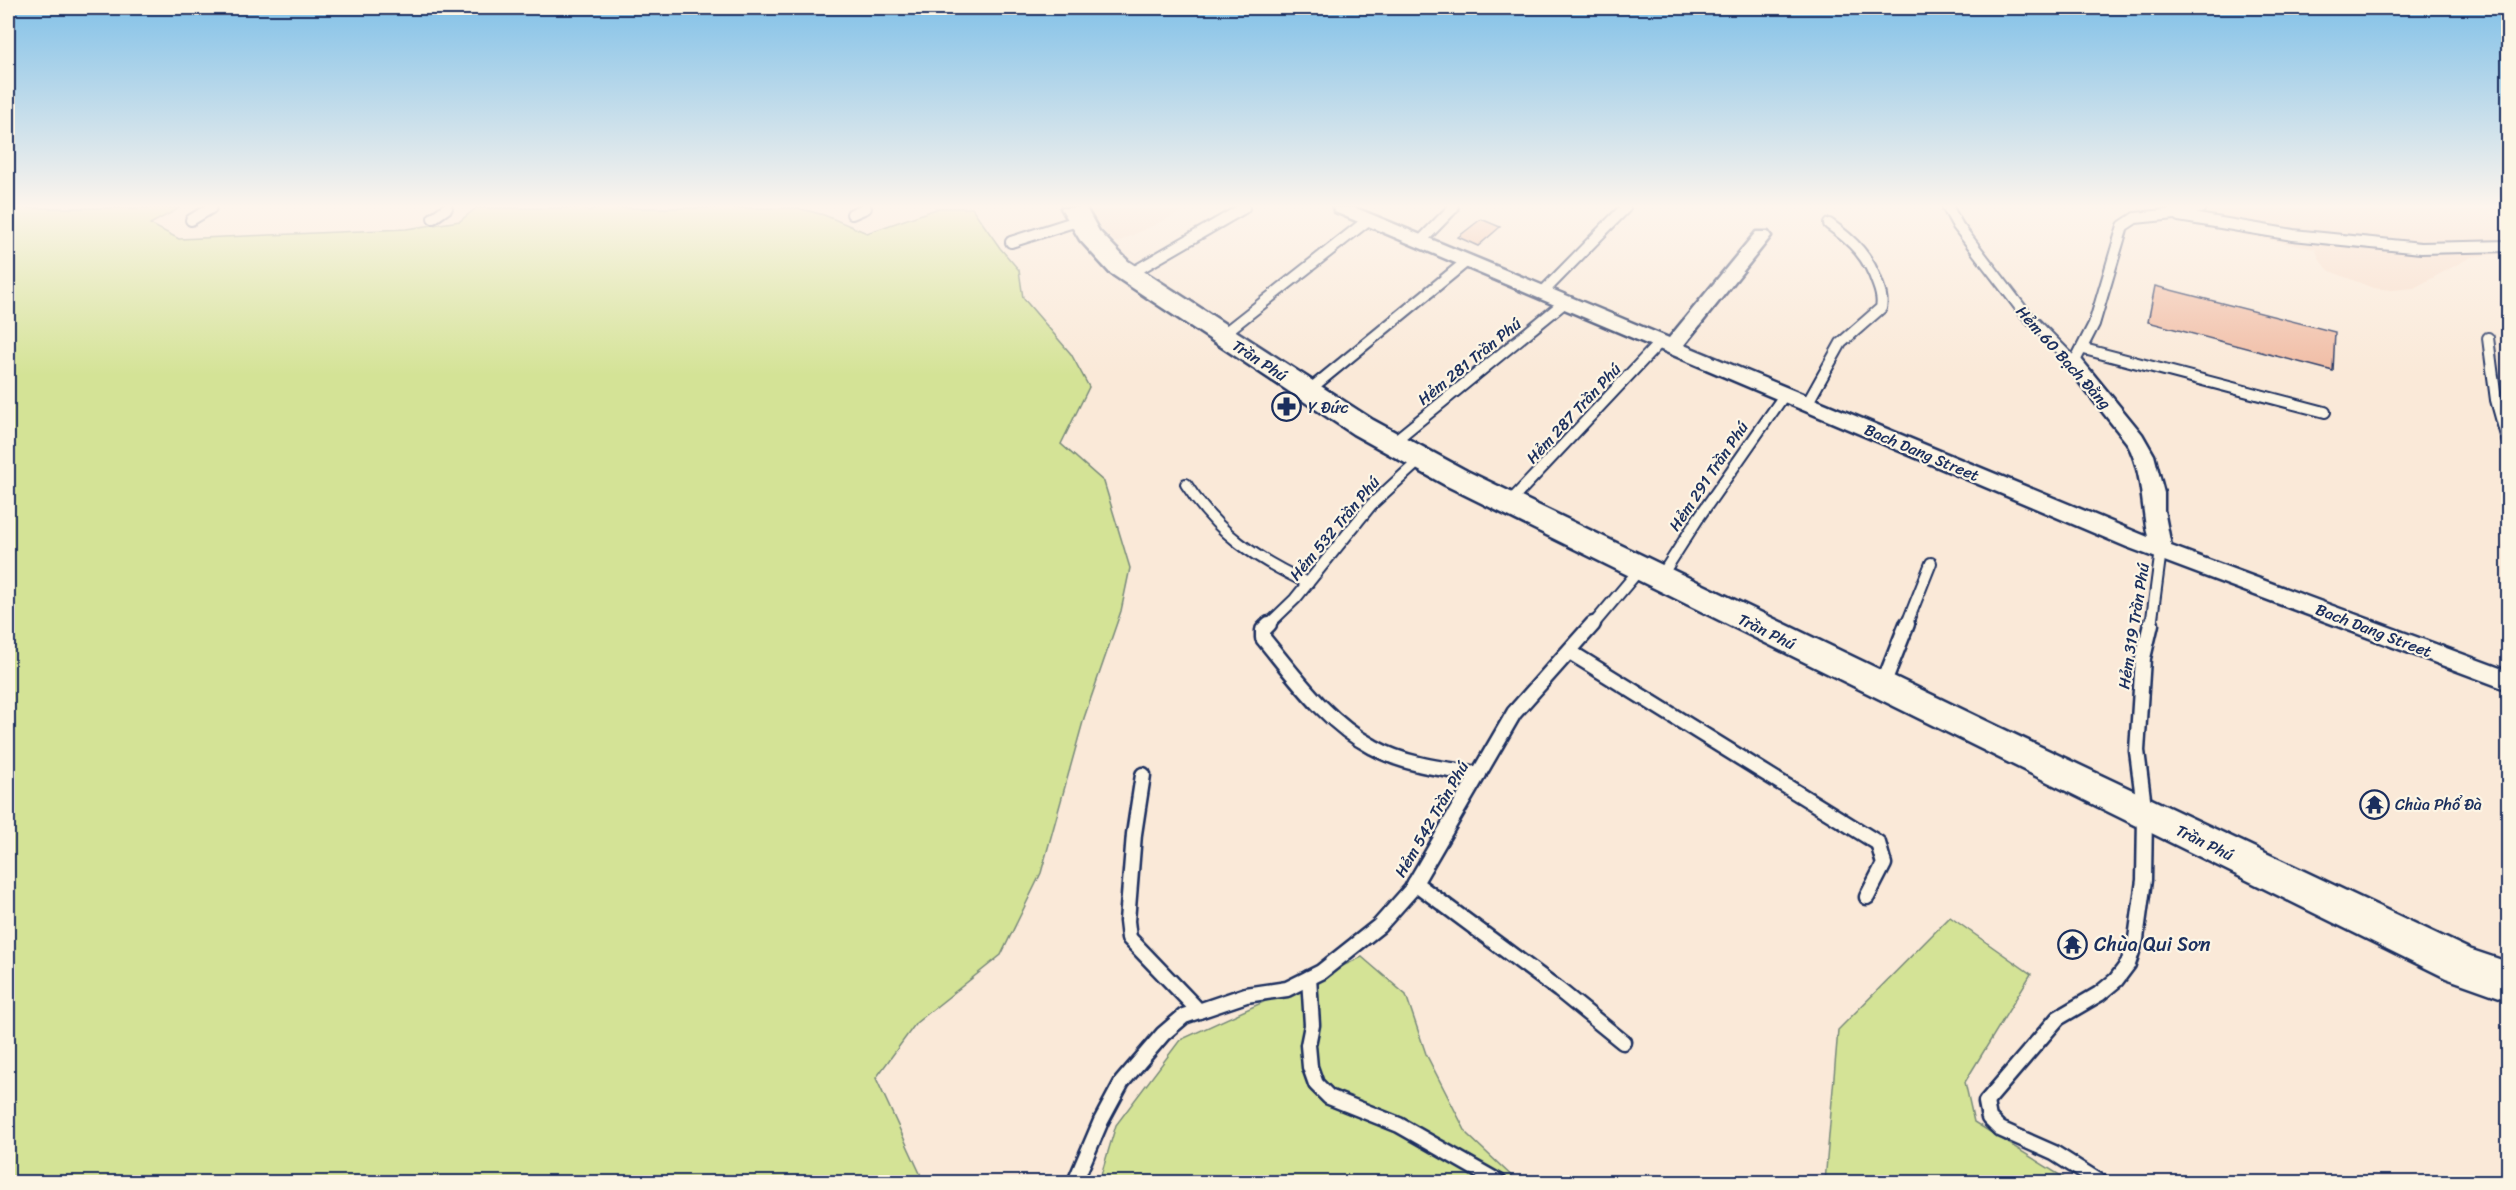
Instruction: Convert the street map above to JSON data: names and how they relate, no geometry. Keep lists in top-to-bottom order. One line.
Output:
{"streets":{"main road":["Trần Phú"],"street":["Hẻm 60 Bạch Đằng","Bach Dang Street"],"lane":["Hẻm 281 Trần Phú","Hẻm 287 Trần Phú","Hẻm 291 Trần Phú","Hẻm 532 Trần Phú","Hẻm 319 Trần Phú","Hẻm 542 Trần Phú"]},"crossings":[["Hẻm 60 Bạch Đằng","Bach Dang Street"],["Hẻm 60 Bạch Đằng","Hẻm 319 Trần Phú"],["Trần Phú","Hẻm 281 Trần Phú"],["Trần Phú","Hẻm 287 Trần Phú"],["Trần Phú","Hẻm 291 Trần Phú"],["Trần Phú","Hẻm 532 Trần Phú"],["Trần Phú","Hẻm 319 Trần Phú"],["Trần Phú","Hẻm 542 Trần Phú"],["Hẻm 281 Trần Phú","Bach Dang Street"],["Hẻm 281 Trần Phú","Hẻm 532 Trần Phú"],["Hẻm 287 Trần Phú","Bach Dang Street"],["Bach Dang Street","Hẻm 291 Trần Phú"],["Bach Dang Street","Hẻm 319 Trần Phú"],["Hẻm 291 Trần Phú","Hẻm 542 Trần Phú"],["Hẻm 532 Trần Phú","Hẻm 542 Trần Phú"]],"places":{"pharmacy":["Y Đức"],"temple":["Chùa Phổ Đà","Chùa Qui Sơn"]}}
